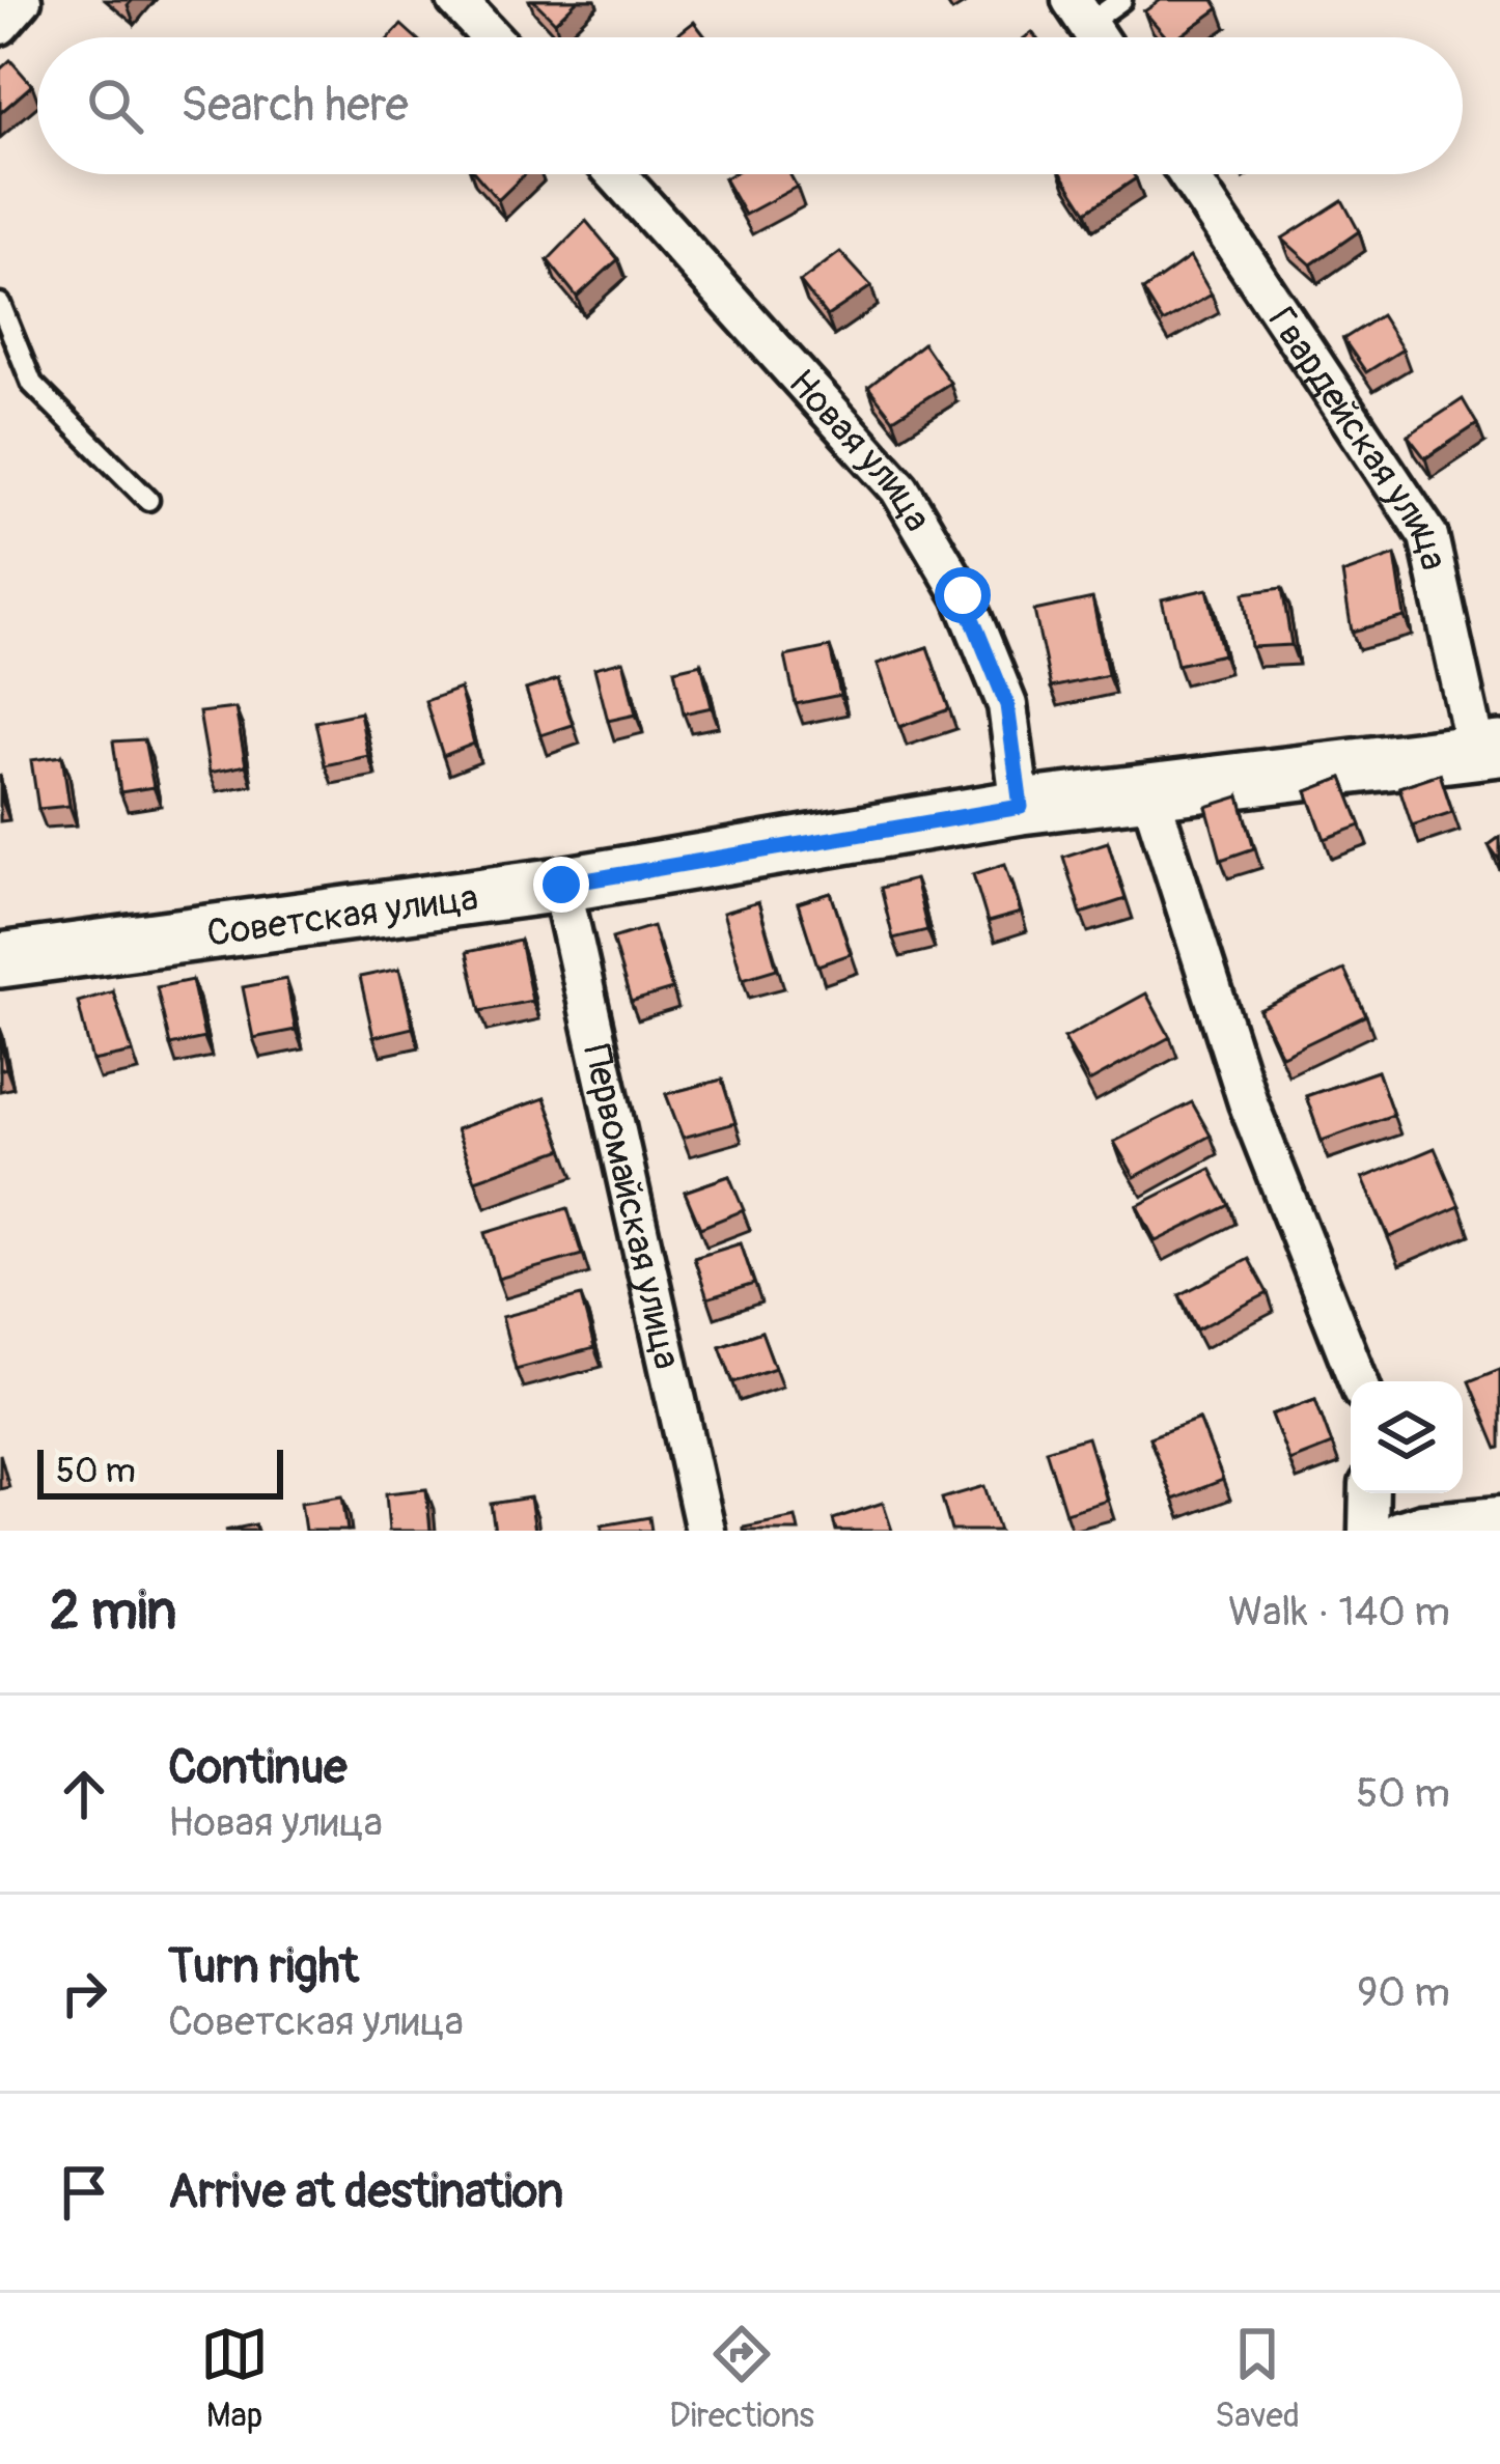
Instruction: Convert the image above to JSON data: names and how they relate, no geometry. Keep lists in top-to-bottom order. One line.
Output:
{"streets":{"street":["Гвардейская улица","Новая улица","Советская улица","Первомайская улица"]},"crossings":[["Гвардейская улица","Советская улица"],["Новая улица","Советская улица"],["Советская улица","Первомайская улица"]],"scale_bar":"50 m","page":{"search":"Search here","scale":"50 m","heading":["2 min","Walk · 140 m"],"list":[["Continue","Новая улица","50 m"],["Turn right","Советская улица","90 m"],"Arrive at destination"],"nav":["Map","Directions","Saved"]}}
